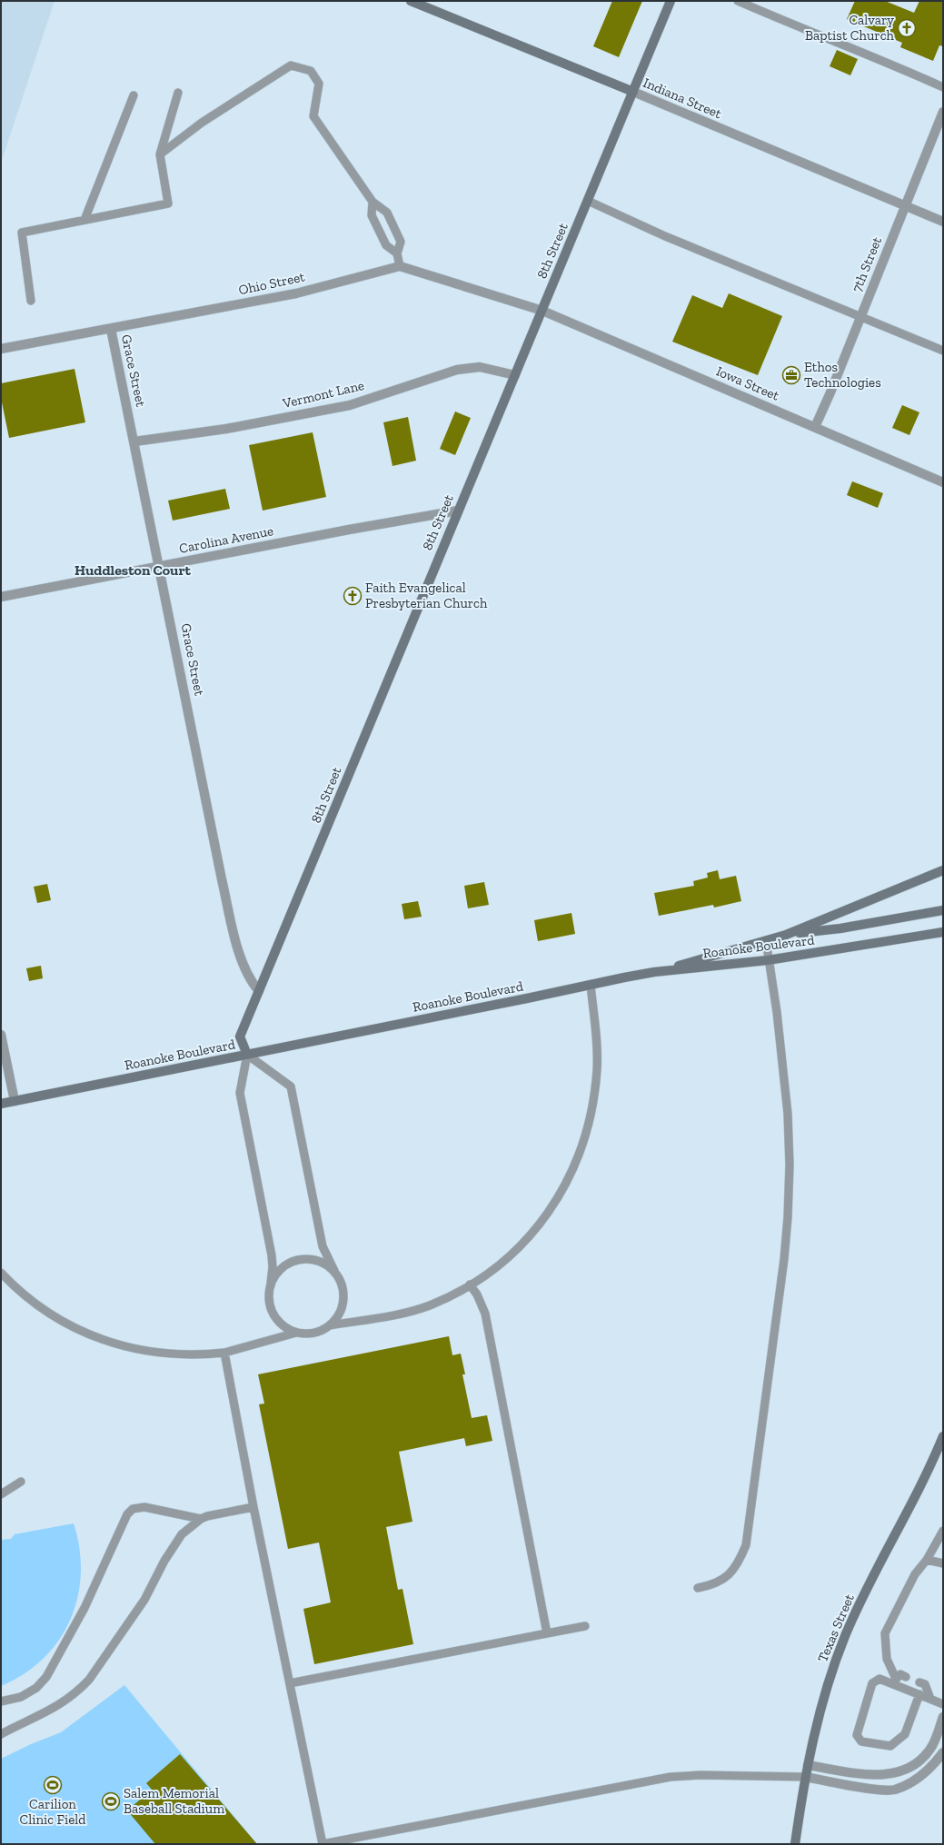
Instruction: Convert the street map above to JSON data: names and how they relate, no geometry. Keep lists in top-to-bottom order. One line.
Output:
{"streets":{"main road":["Indiana Street","8th Street","Roanoke Boulevard","Texas Street"],"street":["7th Street","Ohio Street","Grace Street","Iowa Street","Vermont Lane","Carolina Avenue"]},"crossings":[["Indiana Street","8th Street"],["Indiana Street","7th Street"],["8th Street","Grace Street"],["8th Street","Iowa Street"],["8th Street","Vermont Lane"],["8th Street","Carolina Avenue"],["8th Street","Roanoke Boulevard"],["7th Street","Iowa Street"],["Ohio Street","Grace Street"],["Grace Street","Vermont Lane"],["Grace Street","Carolina Avenue"]],"districts":["Huddleston Court"],"places":{"church":["Calvary Baptist Church","Faith Evangelical Presbyterian Church"],"office":["Ethos Technologies"],"sports":["Carilion Clinic Field","Salem Memorial Baseball Stadium"]}}
